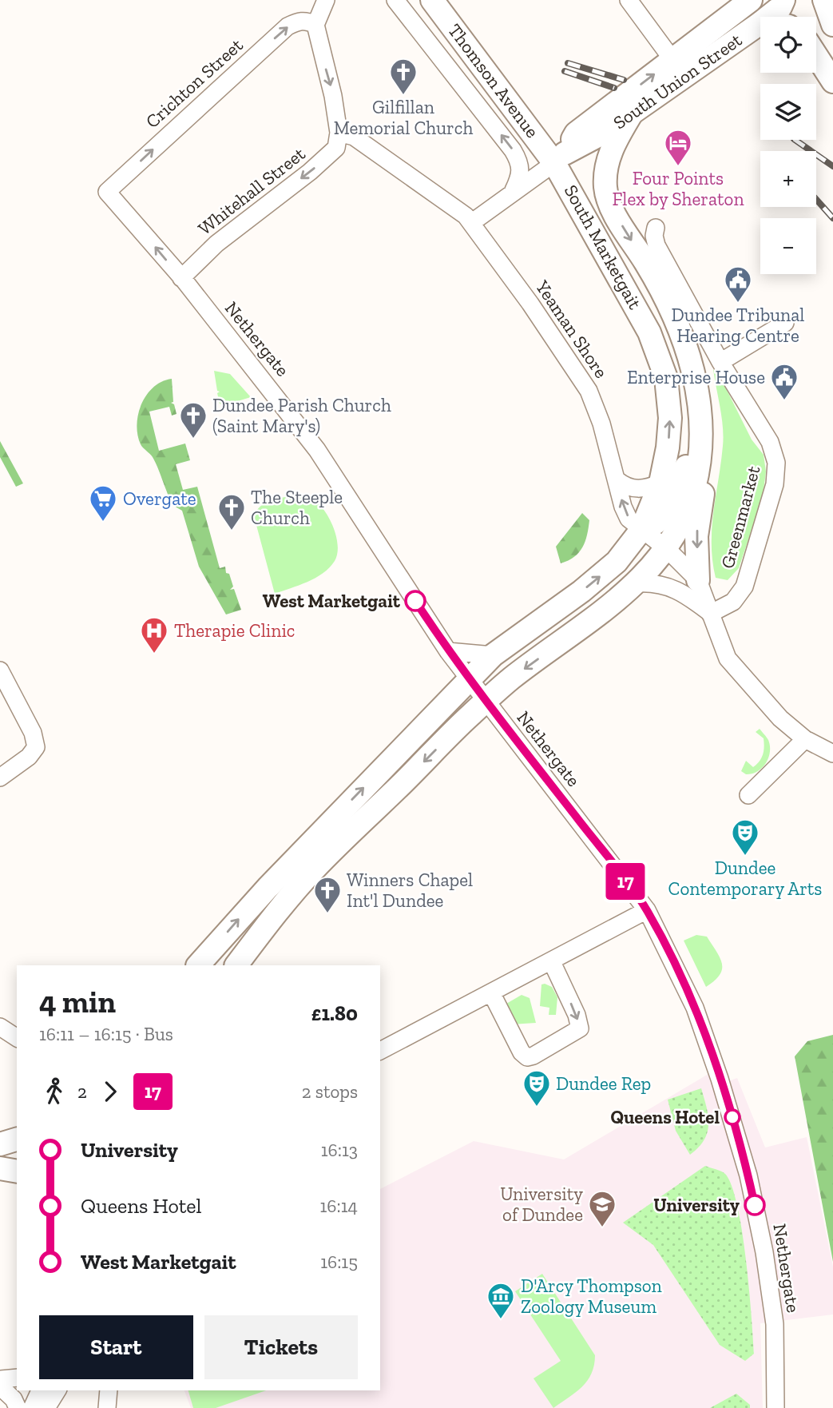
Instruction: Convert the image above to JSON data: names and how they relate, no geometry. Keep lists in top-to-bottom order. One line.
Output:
{"streets":{"main road":["Thomson Avenue","South Union Street","South Marketgait"],"street":["Crichton Street","Whitehall Street","Yeaman Shore","Nethergate","Greenmarket"]},"crossings":[["Thomson Avenue","South Union Street"],["Thomson Avenue","South Marketgait"],["South Union Street","South Marketgait"],["Crichton Street","Nethergate"],["Whitehall Street","Yeaman Shore"],["Whitehall Street","Nethergate"],["Yeaman Shore","Greenmarket"]],"one_way":["Crichton Street","Whitehall Street"],"places":{"church":["Gilfillan Memorial Church","Dundee Parish Church (Saint Mary's)","The Steeple Church","Winners Chapel Int'l Dundee"],"hotel":["Four Points Flex by Sheraton"],"public building":["Dundee Tribunal Hearing Centre","Enterprise House"],"supermarket":["Overgate"],"other":["West Marketgait","Queens Hotel","University"],"hospital":["Therapie Clinic"],"theatre":["Dundee Contemporary Arts","Dundee Rep"],"school or university":["University of Dundee"],"museum":["D'Arcy Thompson Zoology Museum"]},"lines":["bus line 17"],"page":{"on_map":"17","map_buttons":["+","−"],"heading":["4 min","16:11 – 16:15 · Bus","£1.80"],"legs":["2","17","2 stops"],"list":[{"name":"University","value":"16:13"},{"name":"Queens Hotel","value":"16:14"},{"name":"West Marketgait","value":"16:15"}],"buttons":["Start","Tickets"]}}
